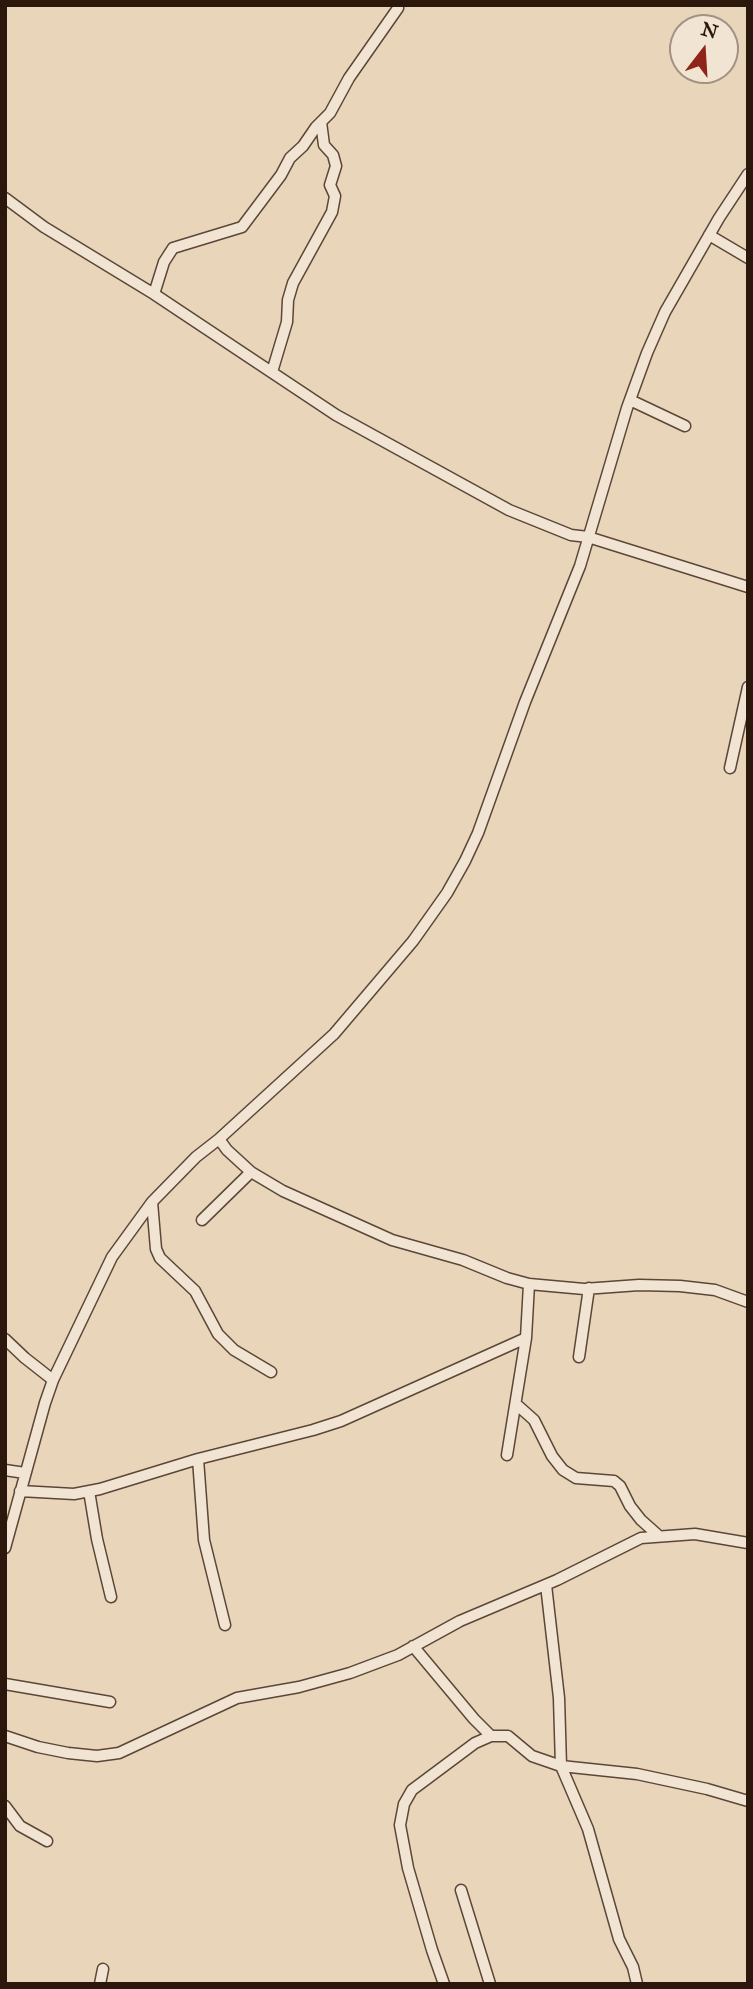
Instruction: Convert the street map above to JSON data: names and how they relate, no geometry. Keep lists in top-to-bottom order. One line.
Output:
{"north":"top"}
